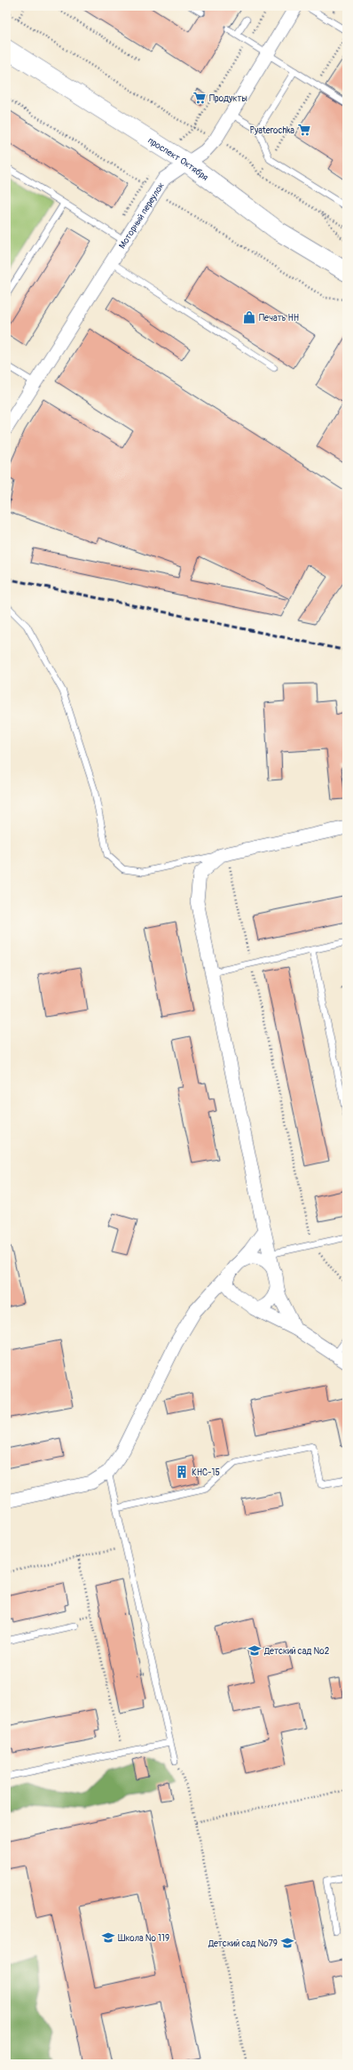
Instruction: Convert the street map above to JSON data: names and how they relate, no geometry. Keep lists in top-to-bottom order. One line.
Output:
{"streets":{"main road":["проспект Октября"],"street":["Моторный переулок"]},"crossings":[["проспект Октября","Моторный переулок"]],"places":{"supermarket":["Продукты","Pyaterochka"],"shop":["Печать НН"],"building":["КНС-15"],"school or university":["Детский сад №2","Школа № 119","Детский сад №79"]}}
